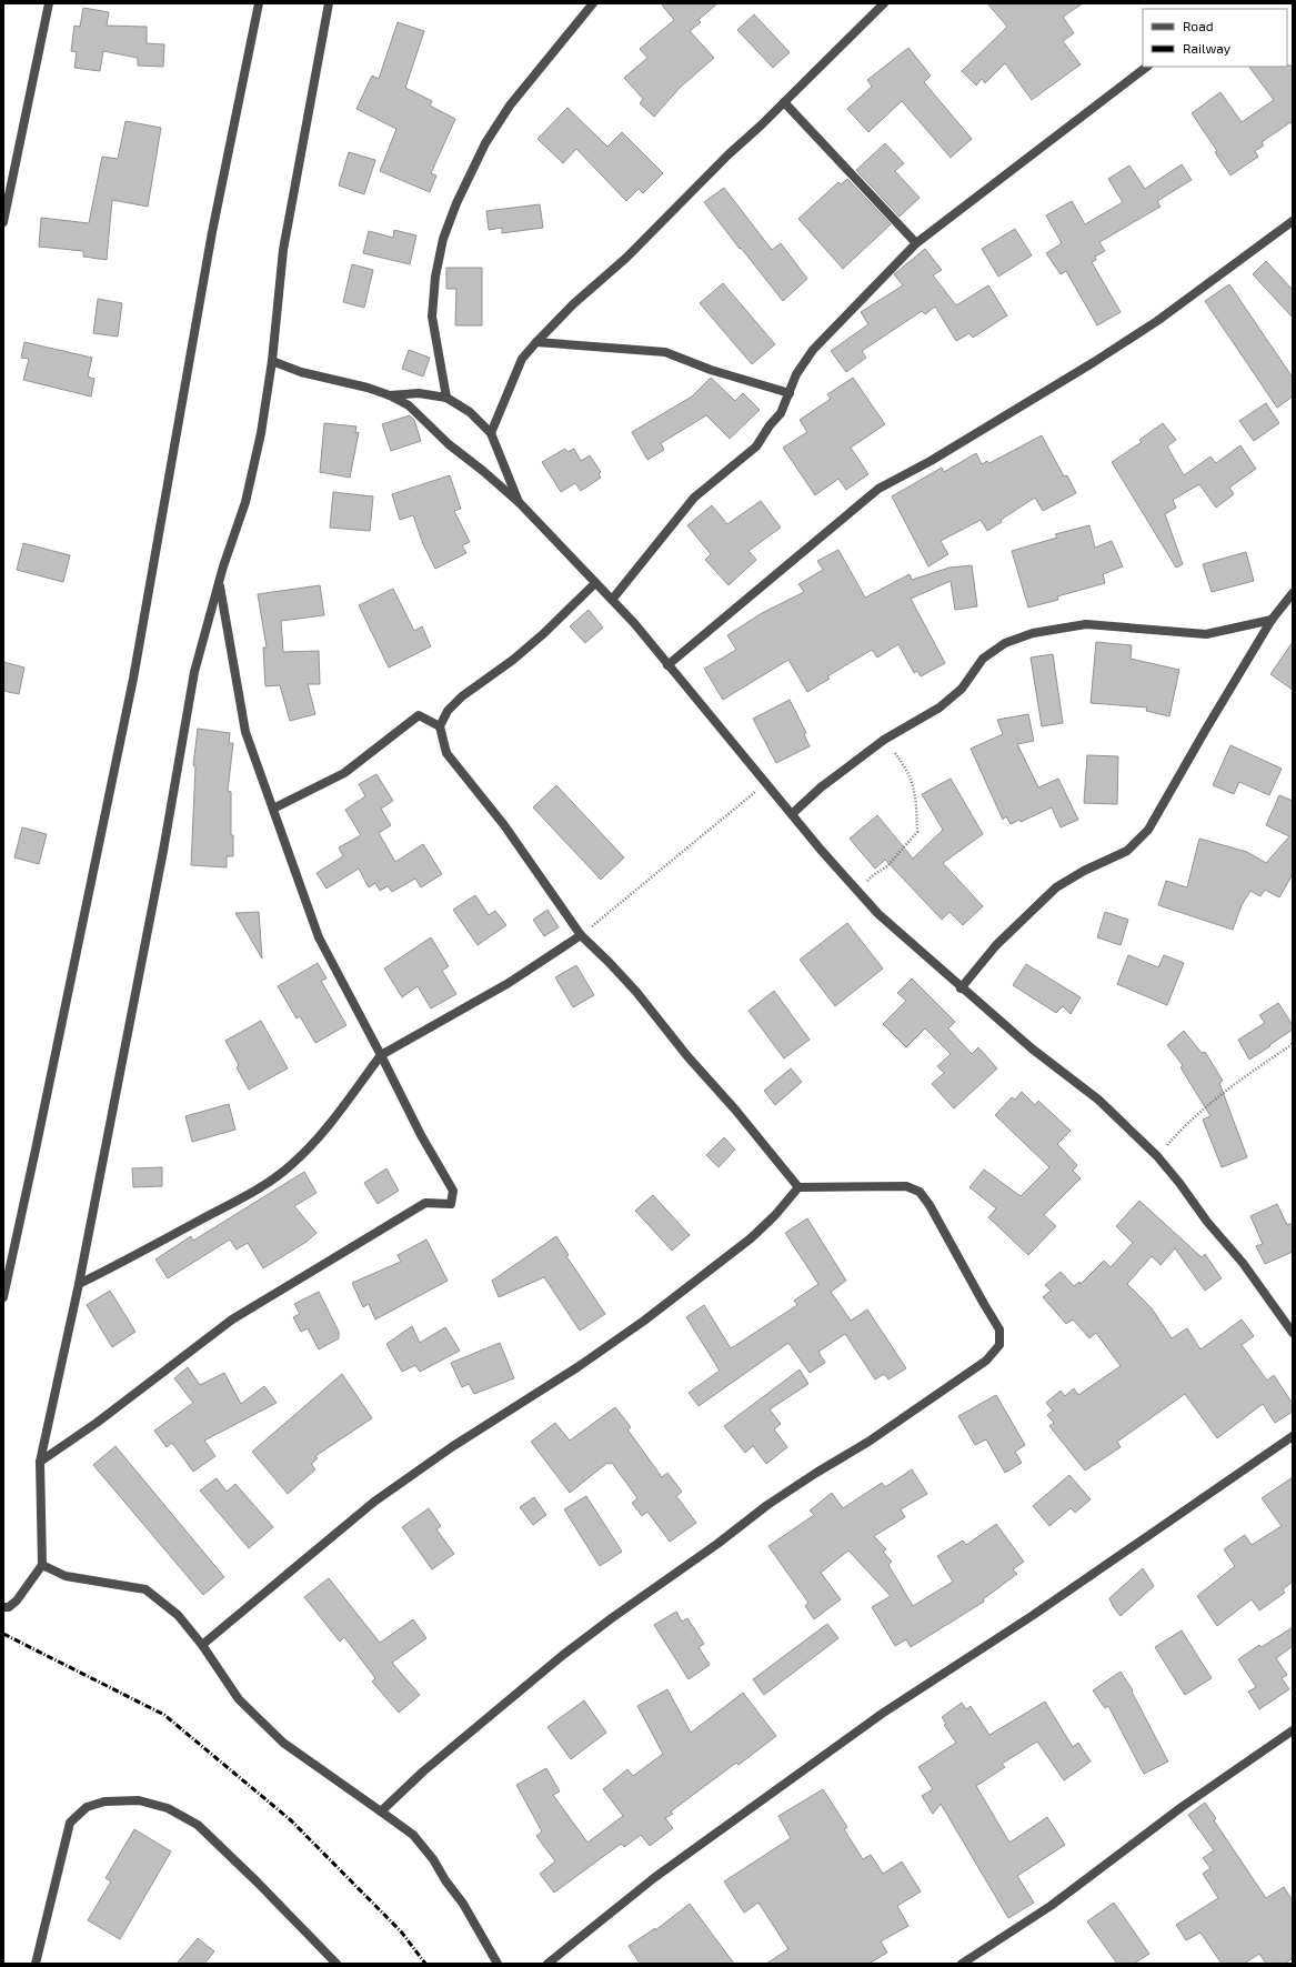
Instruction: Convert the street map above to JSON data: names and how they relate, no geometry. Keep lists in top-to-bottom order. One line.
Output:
{"legend":["Road","Railway"]}
